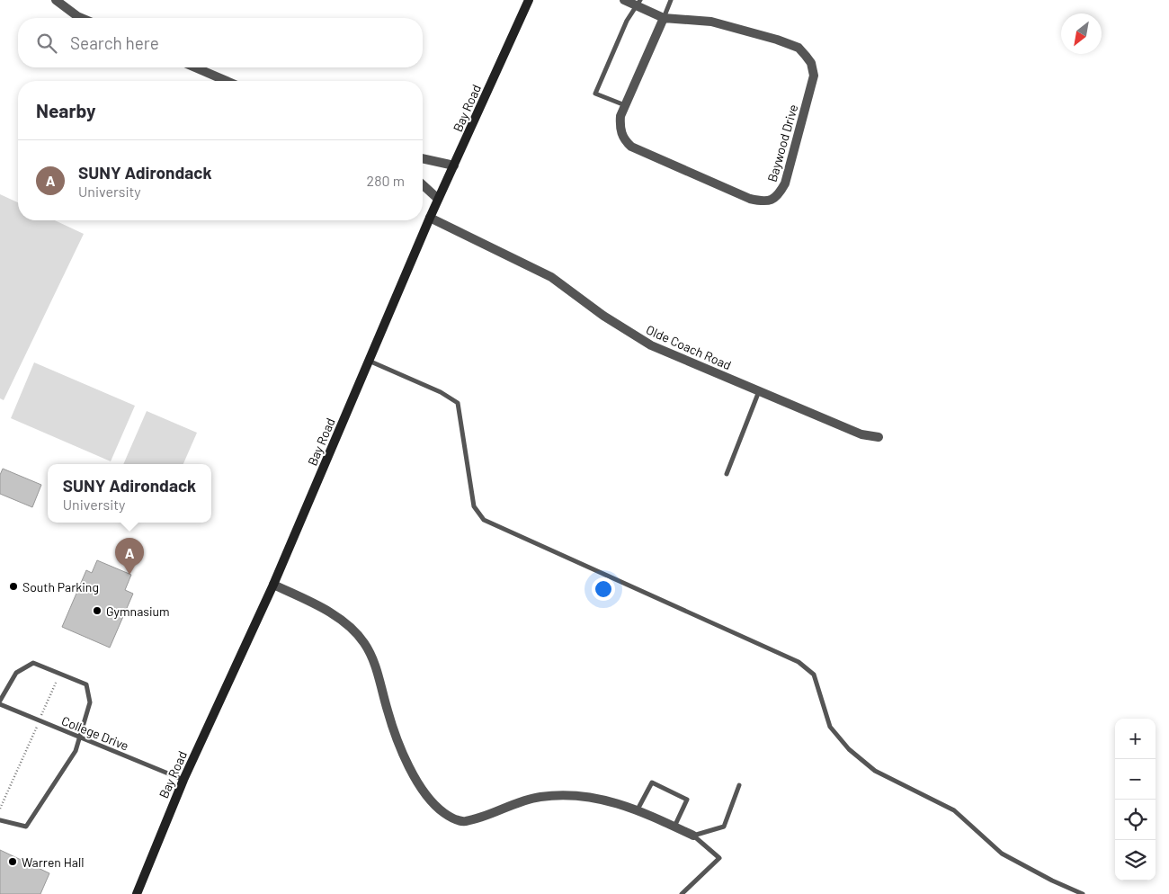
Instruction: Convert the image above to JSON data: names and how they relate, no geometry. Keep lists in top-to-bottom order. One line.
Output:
{"streets":{"street":["Bay Road","Baywood Drive","Olde Coach Road"],"lane":["College Drive"]},"crossings":[["Bay Road","Olde Coach Road"],["Bay Road","College Drive"]],"places":["South Parking","Gymnasium","Warren Hall"],"north":"bottom left","page":{"search":"Search here","heading":"Nearby","list":[{"mark":"A","name":"SUNY Adirondack","note":"University","value":"280 m"}],"popup":["SUNY Adirondack","University"],"pins":"A","map_buttons":["+","−"]}}
